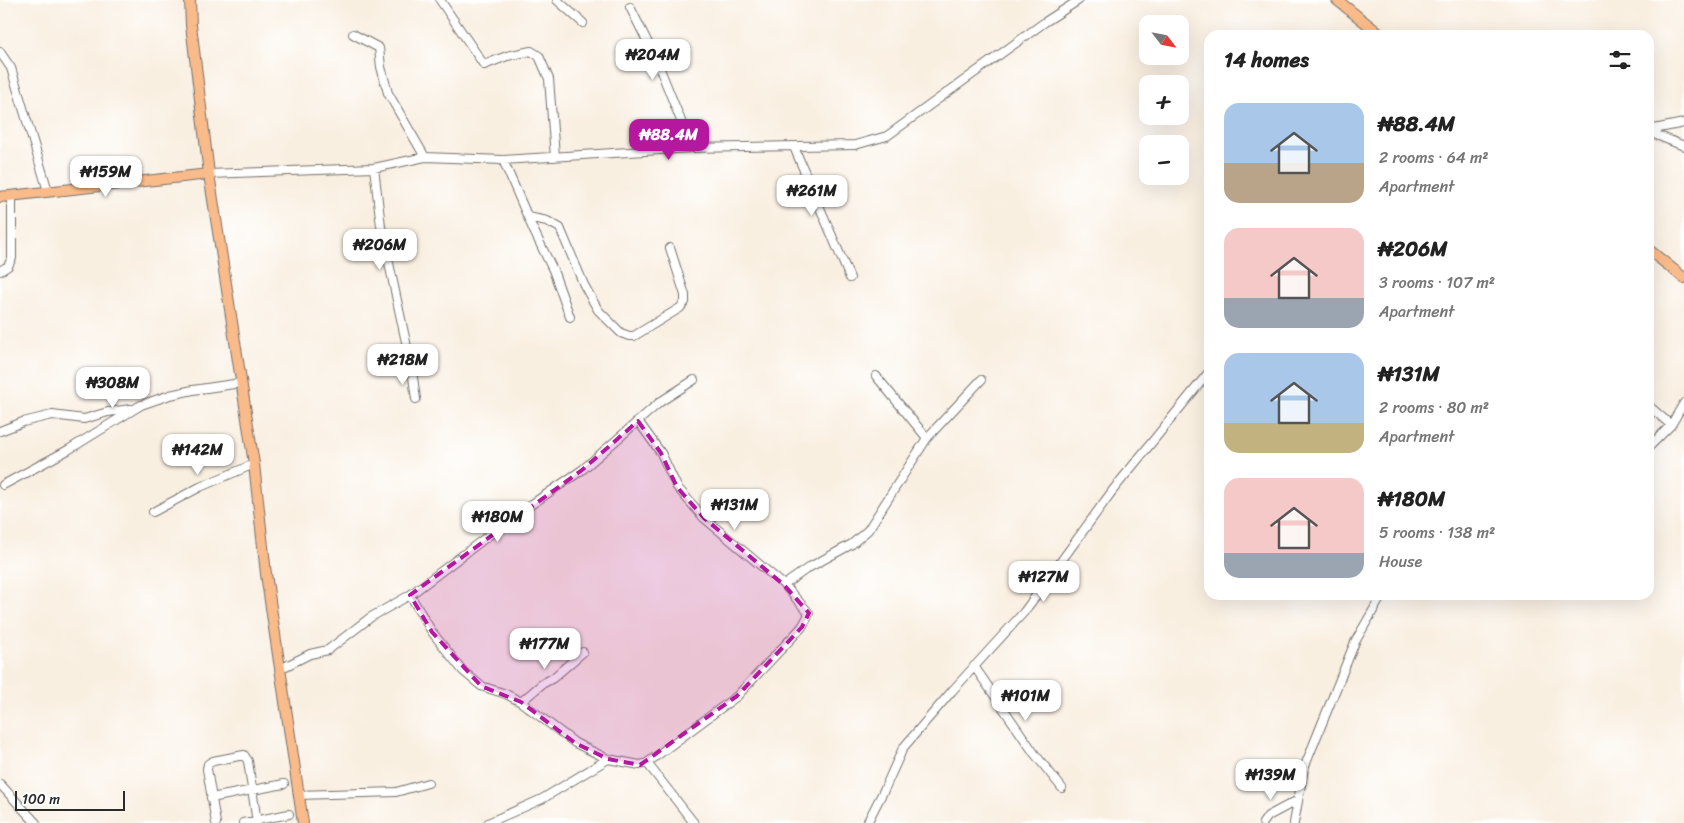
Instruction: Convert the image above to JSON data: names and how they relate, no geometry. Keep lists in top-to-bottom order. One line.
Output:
{"scale_bar":"100 m","north":"bottom right","page":{"map_buttons":["+","−"],"heading":"14 homes","price":["₦204M","₦88.4M","₦159M","₦261M","₦206M","₦218M","₦308M","₦142M","₦131M","₦180M","₦127M","₦177M","₦101M","₦139M"],"list":[{"name":"₦88.4M","note":"2 rooms · 64 m² · Apartment"},{"name":"₦206M","note":"3 rooms · 107 m² · Apartment"},{"name":"₦131M","note":"2 rooms · 80 m² · Apartment"},{"name":"₦180M","note":"5 rooms · 138 m² · House"}],"scale":"100 m"}}
